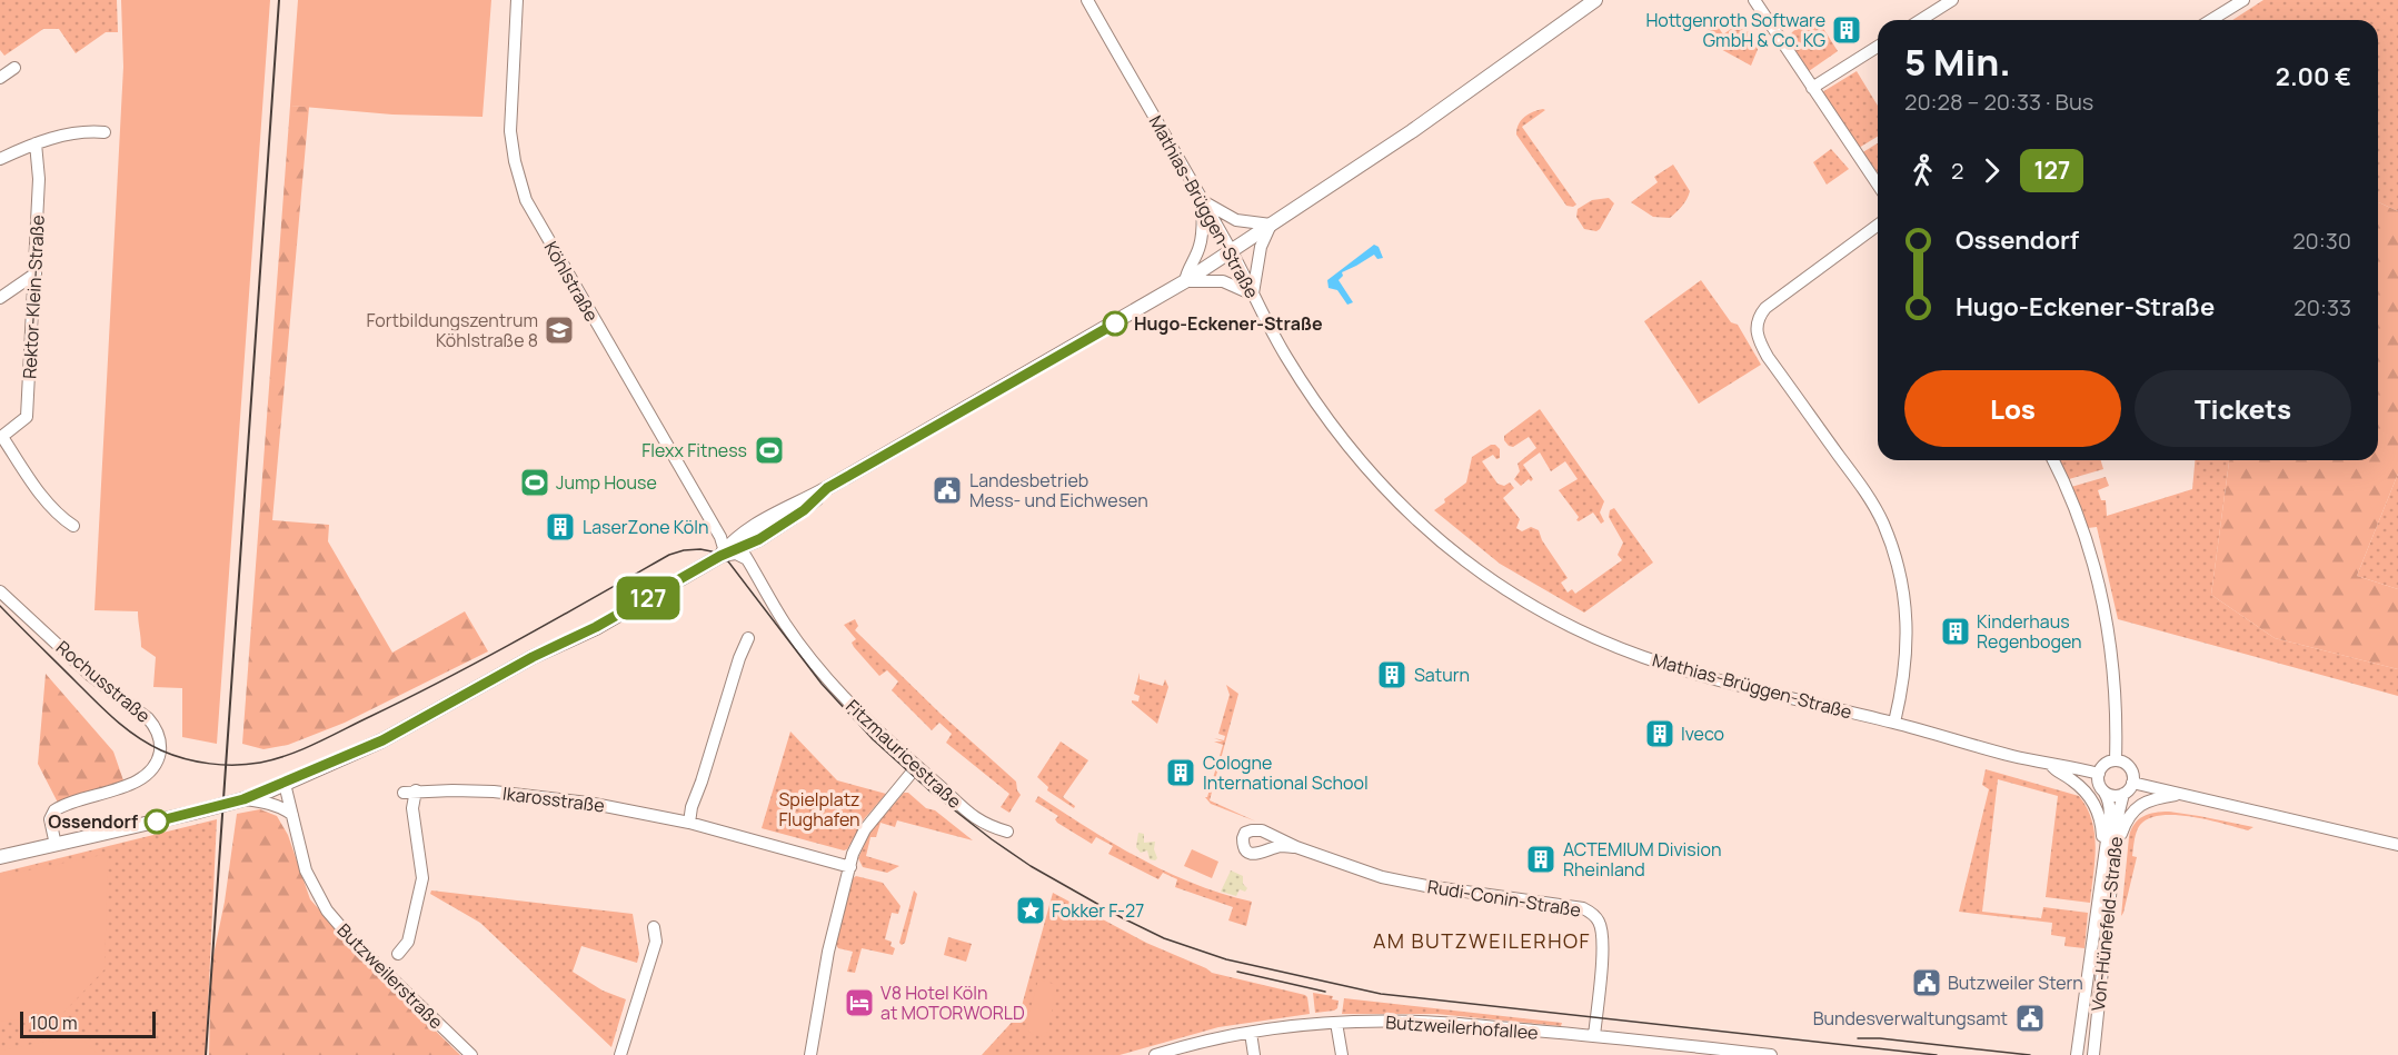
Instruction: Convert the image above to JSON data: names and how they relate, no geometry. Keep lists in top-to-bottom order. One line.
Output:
{"streets":{"street":["Mathias-Brüggen-Straße","Köhlstraße","Rektor-Klein-Straße","Rochusstraße","Fitzmauricestraße","Ikarosstraße","Rudi-Conin-Straße","Von-Hünefeld-Straße","Butzweilerstraße","Butzweilerhofallee"]},"crossings":[["Mathias-Brüggen-Straße","Von-Hünefeld-Straße"],["Köhlstraße","Fitzmauricestraße"],["Rudi-Conin-Straße","Butzweilerhofallee"]],"districts":["AM BUTZWEILERHOF"],"parks":["Spielplatz Flughafen"],"places":{"building":["Hottgenroth Software GmbH & Co. KG","LaserZone Köln","Kinderhaus Regenbogen","Saturn","Iveco","Cologne International School","ACTEMIUM Division Rheinland"],"other":["Hugo-Eckener-Straße","Ossendorf"],"school or university":["Fortbildungszentrum Köhlstraße 8"],"sports":["Flexx Fitness","Jump House"],"public building":["Landesbetrieb Mess- und Eichwesen","Butzweiler Stern","Bundesverwaltungsamt"],"place":["Fokker F-27"],"hotel":["V8 Hotel Köln at MOTORWORLD"]},"lines":["bus line 127"],"scale_bar":"100 m","page":{"on_map":"127","heading":["5 Min.","20:28 – 20:33 · Bus","2.00 €"],"legs":["2","127"],"list":[{"name":"Ossendorf","value":"20:30"},{"name":"Hugo-Eckener-Straße","value":"20:33"}],"buttons":["Los","Tickets"],"scale":"100 m"}}
